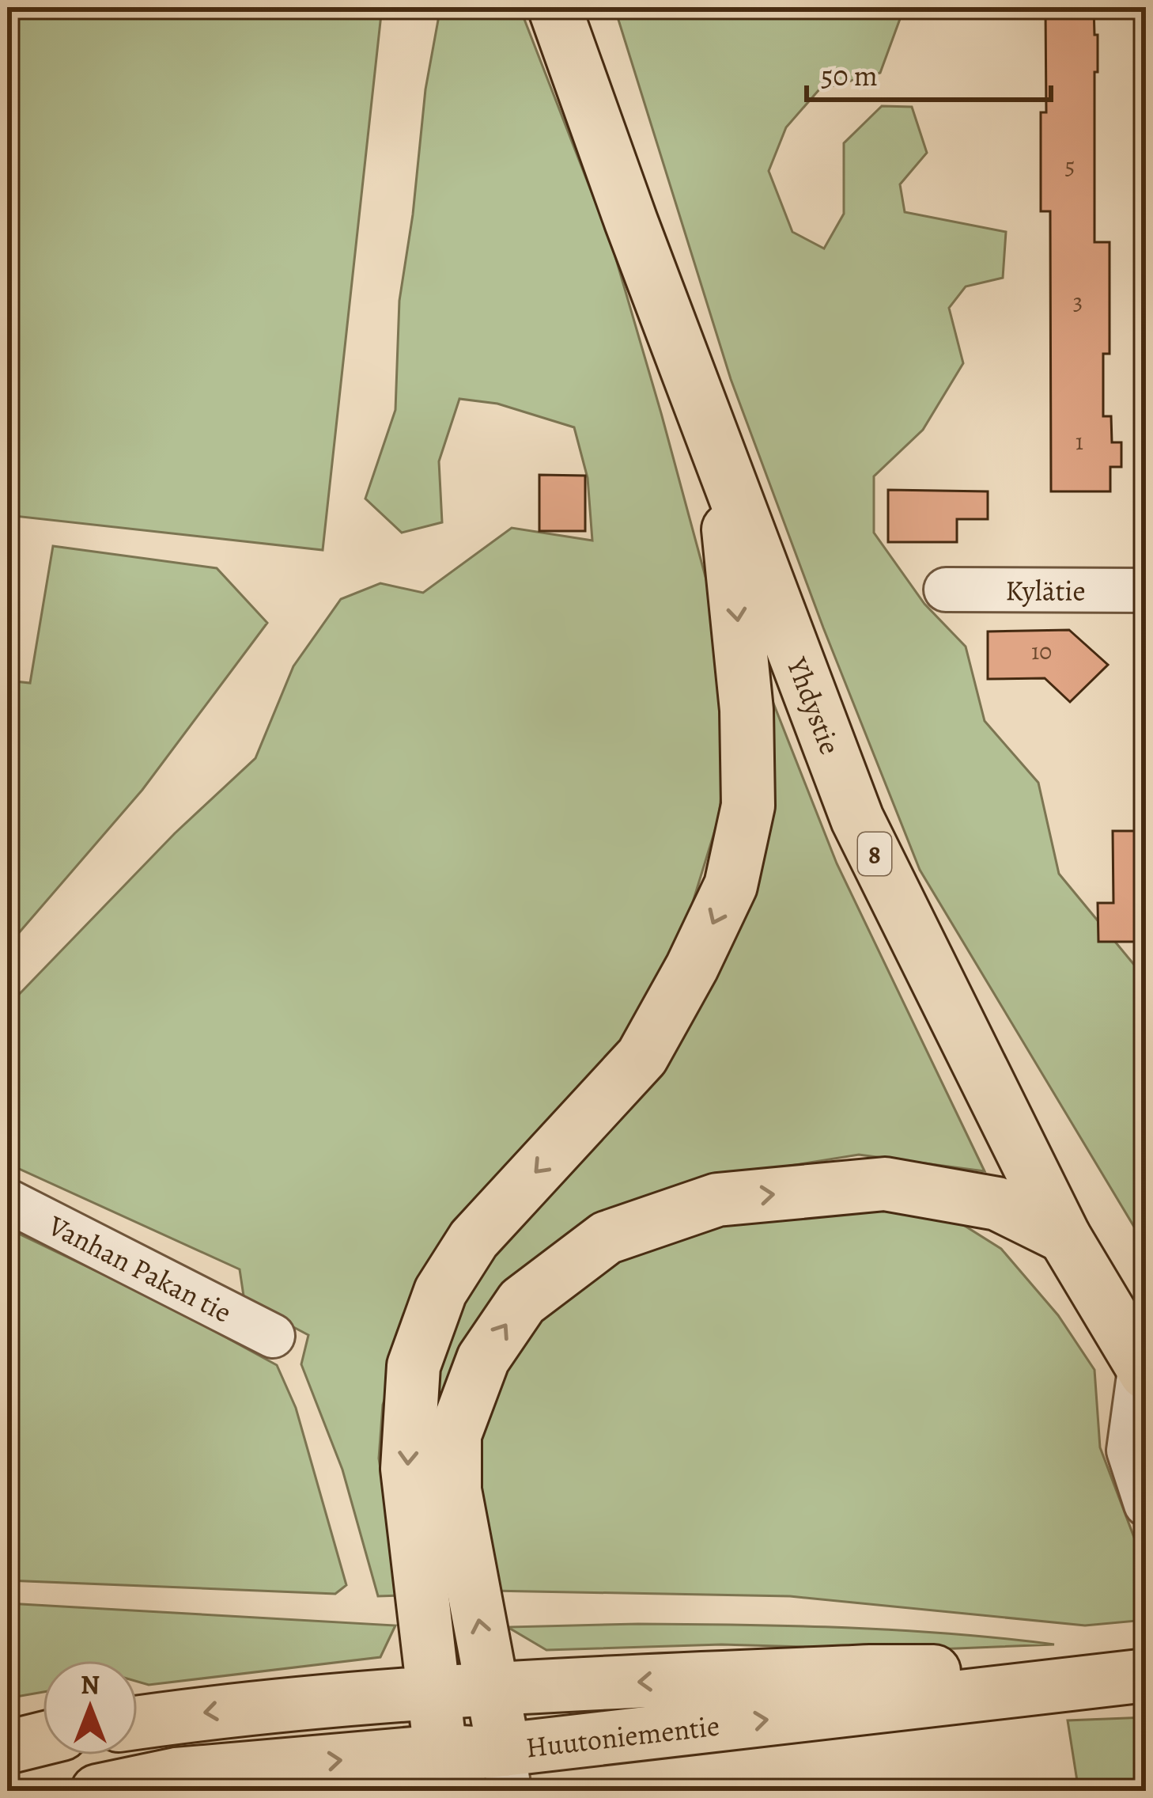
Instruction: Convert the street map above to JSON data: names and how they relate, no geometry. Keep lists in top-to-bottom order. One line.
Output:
{"streets":{"main road":["Yhdystie","8","Huutoniementie"],"street":["Kylätie","Vanhan Pakan tie"]},"house_numbers":["5","3","1","10"],"scale_bar":"50 m","north":"top"}
